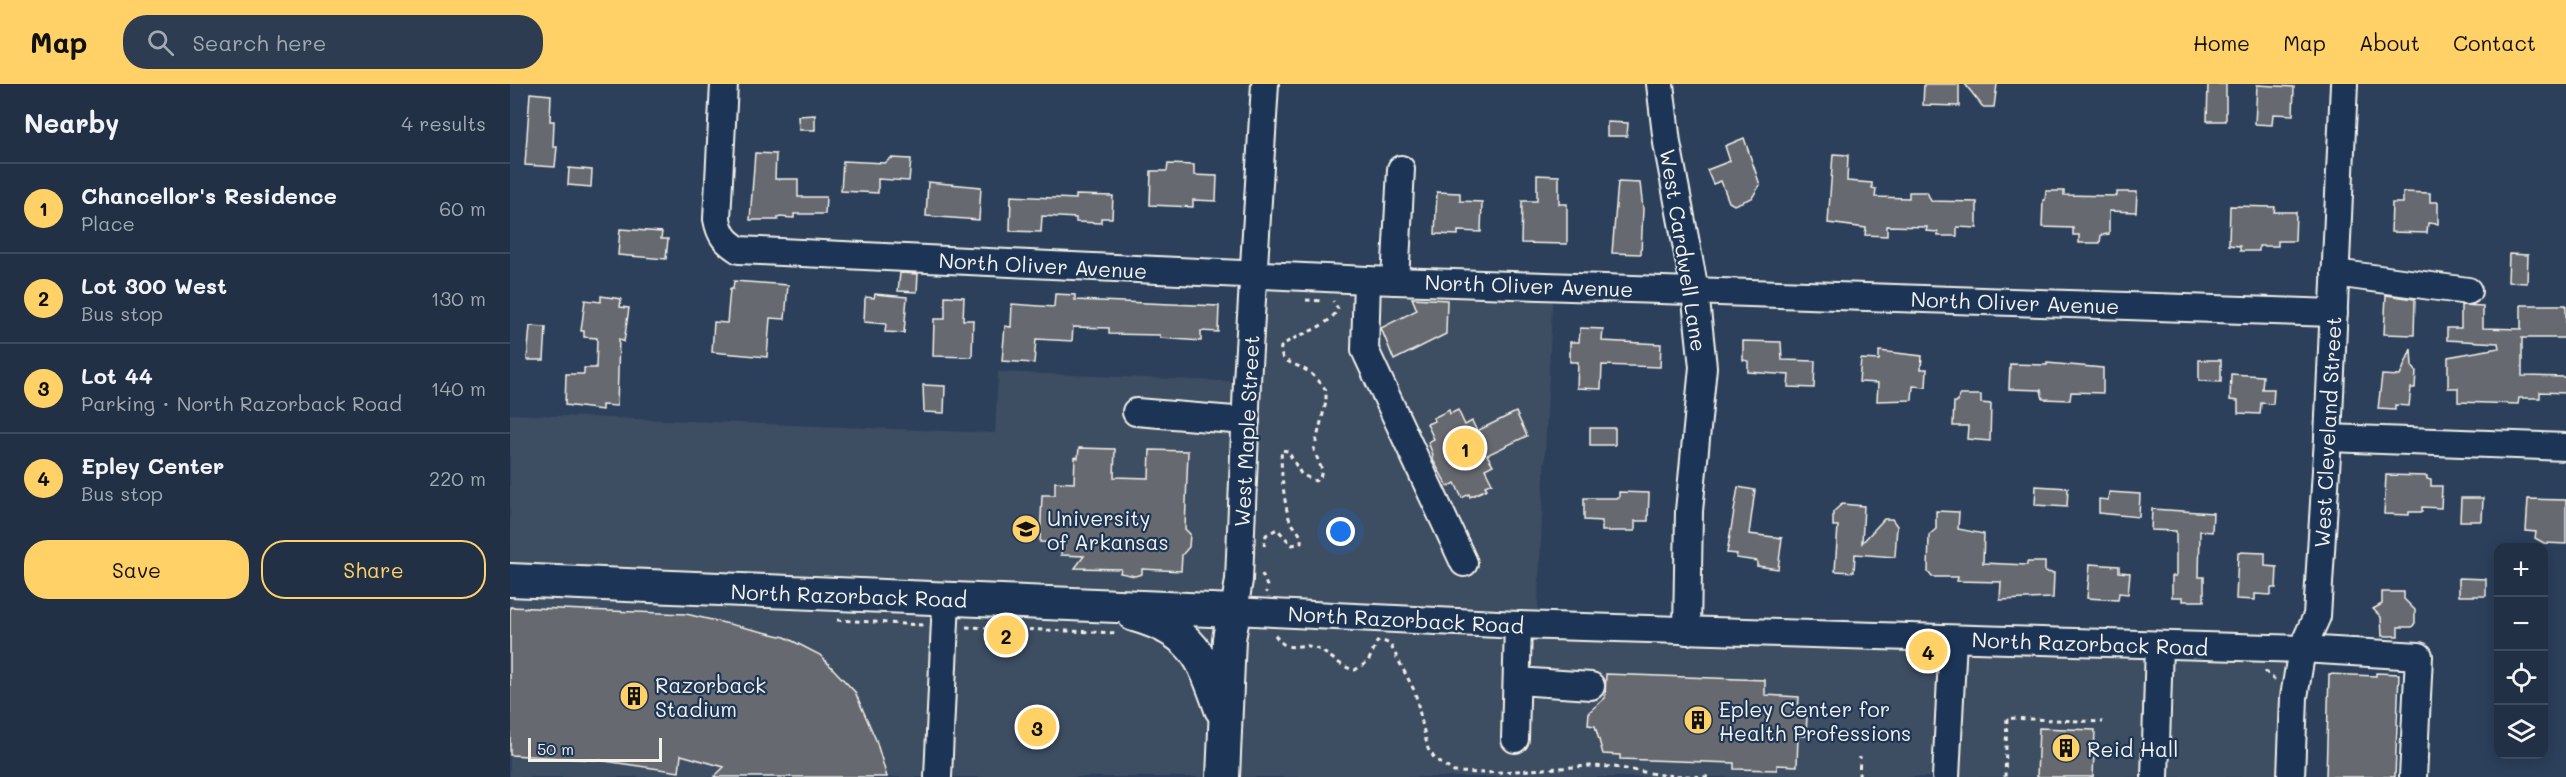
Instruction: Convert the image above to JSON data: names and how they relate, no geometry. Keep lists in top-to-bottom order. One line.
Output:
{"streets":{"main road":["West Maple Street","North Razorback Road"],"street":["West Cardwell Lane","North Oliver Avenue","West Cleveland Street"]},"crossings":[["West Cardwell Lane","North Oliver Avenue"],["West Cardwell Lane","North Razorback Road"],["North Oliver Avenue","West Maple Street"],["North Oliver Avenue","West Cleveland Street"],["West Maple Street","North Razorback Road"],["West Cleveland Street","North Razorback Road"]],"places":{"school or university":["University of Arkansas"],"building":["Razorback Stadium","Epley Center for Health Professions","Reid Hall"]},"scale_bar":"50 m","page":{"header":"Map","search":"Search here","nav":["Home","Map","About","Contact"],"heading":["Nearby","4 results"],"list":[{"mark":"1","name":"Chancellor's Residence","note":"Place","value":"60 m"},{"mark":"2","name":"Lot 300 West","note":"Bus stop","value":"130 m"},{"mark":"3","name":"Lot 44","note":"Parking · North Razorback Road","value":"140 m"},{"mark":"4","name":"Epley Center","note":"Bus stop","value":"220 m"}],"pins":["1","2","4","3"],"buttons":["Save","Share"],"map_buttons":["+","−"],"scale":"50 m"}}
